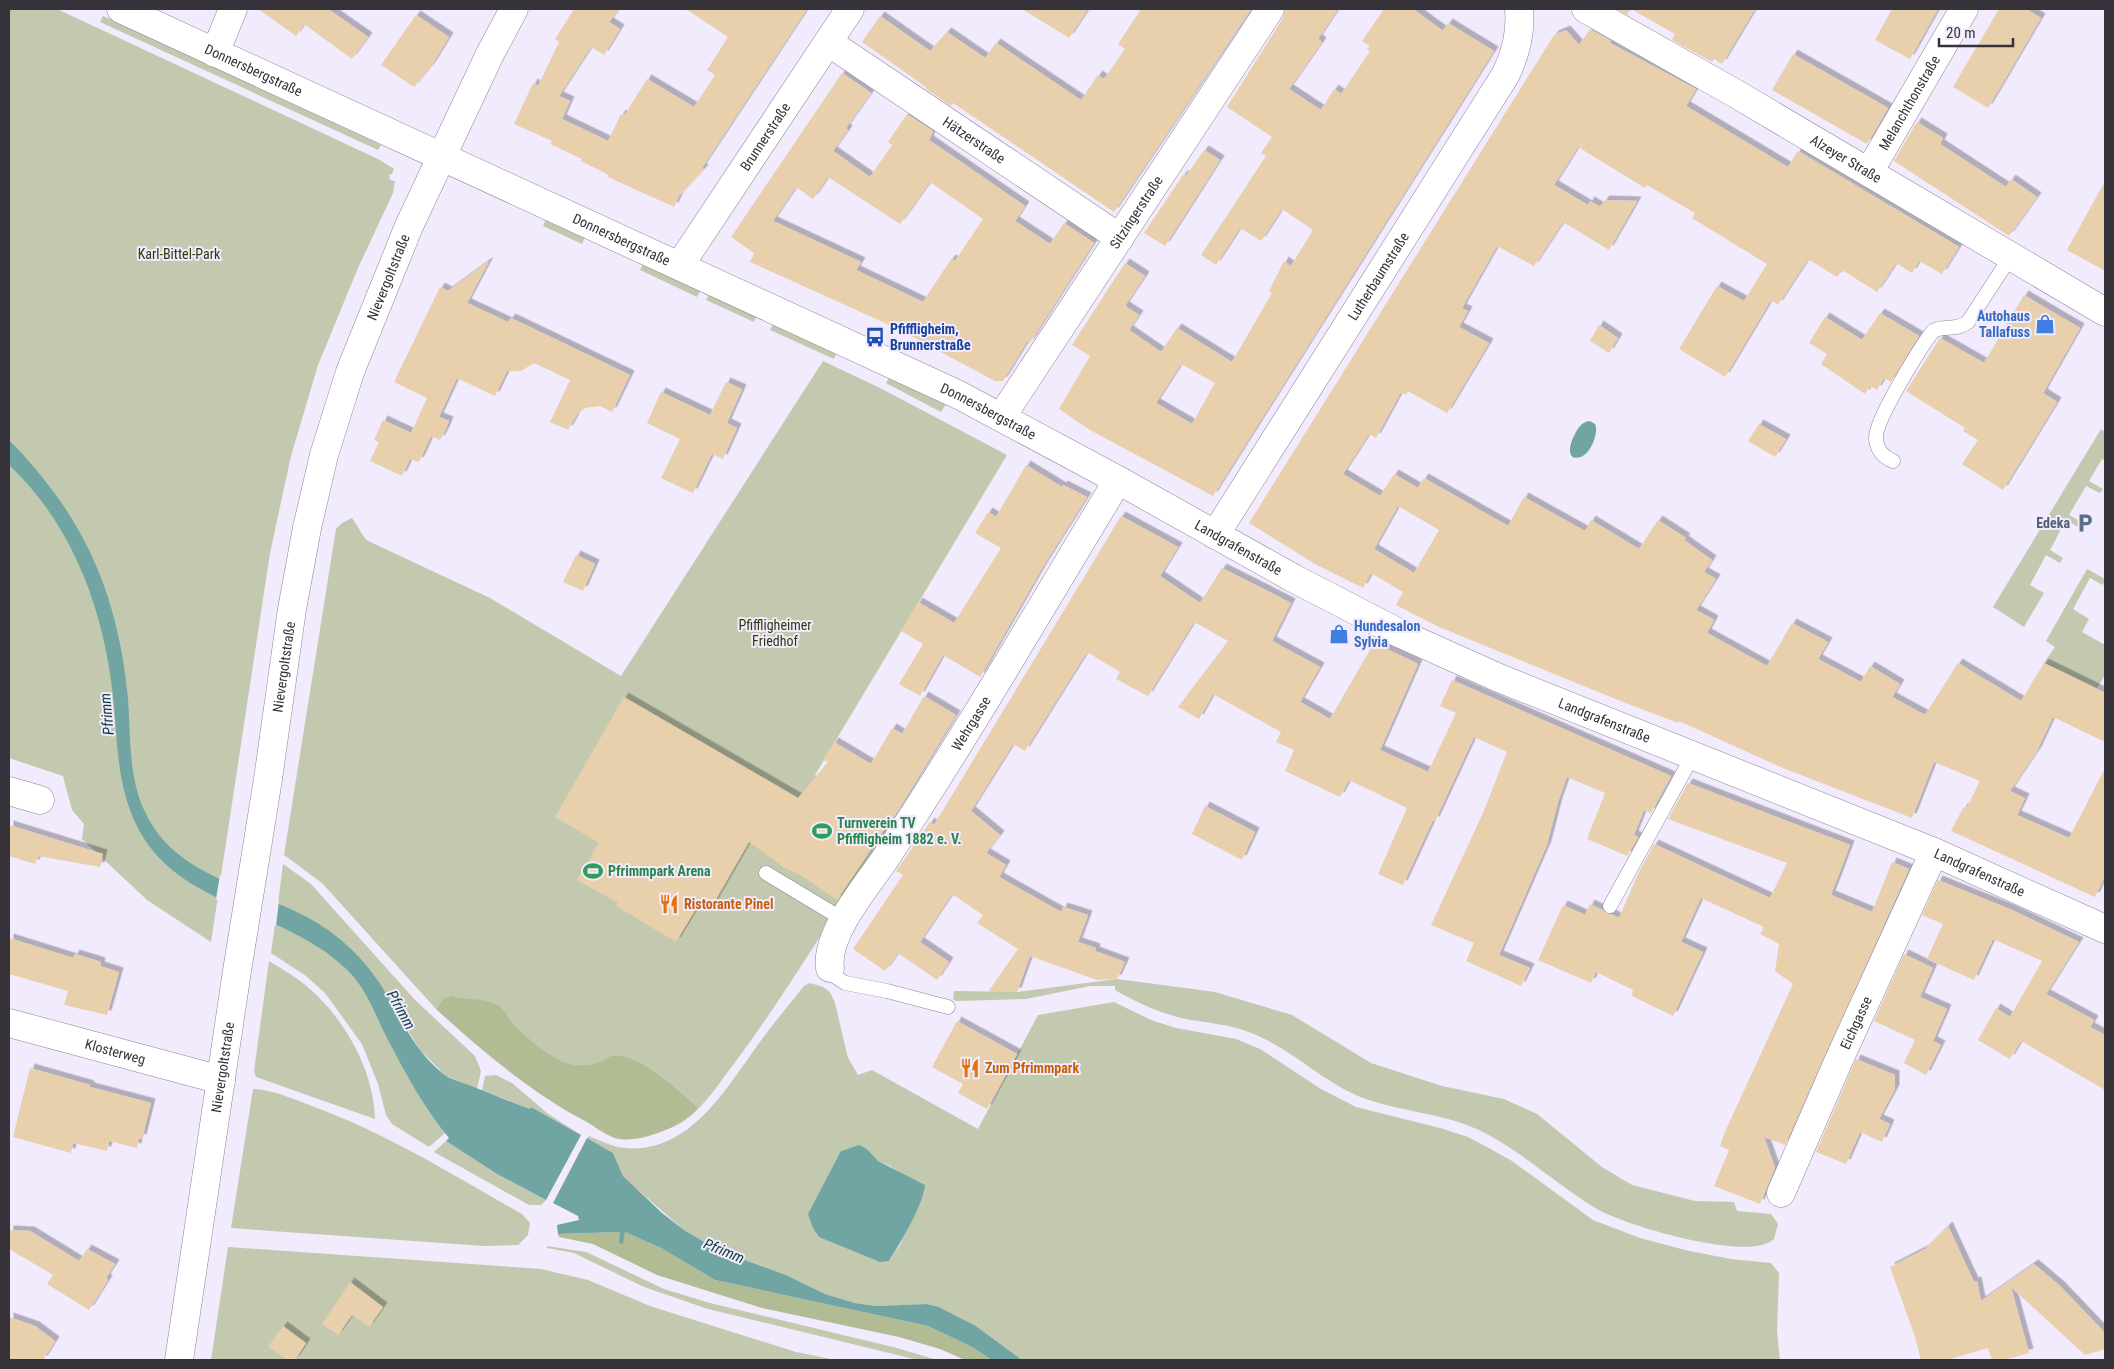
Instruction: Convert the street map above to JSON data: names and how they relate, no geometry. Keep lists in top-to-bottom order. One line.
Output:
{"streets":{"street":["Donnersbergstraße","Melanchthonstraße","Brunnerstraße","Hätzerstraße","Alzeyer Straße","Sitzingerstraße","Lutherbaumstraße","Nievergoltstraße","Landgrafenstraße","Wehrgasse","Eichgasse","Klosterweg"]},"crossings":[["Donnersbergstraße","Brunnerstraße"],["Donnersbergstraße","Sitzingerstraße"],["Donnersbergstraße","Nievergoltstraße"],["Donnersbergstraße","Landgrafenstraße"],["Donnersbergstraße","Wehrgasse"],["Melanchthonstraße","Alzeyer Straße"],["Brunnerstraße","Hätzerstraße"],["Hätzerstraße","Sitzingerstraße"],["Lutherbaumstraße","Landgrafenstraße"],["Nievergoltstraße","Klosterweg"],["Landgrafenstraße","Wehrgasse"],["Landgrafenstraße","Eichgasse"]],"water":["Pfrimm"],"parks":["Karl-Bittel-Park","Pfiffligheimer Friedhof"],"places":{"shop":["Autohaus Tallafuss","Hundesalon Sylvia"],"bus stop":["Pfiffligheim, Brunnerstraße"],"parking":["Edeka"],"sports":["Turnverein TV Pfiffligheim 1882 e. V.","Pfrimmpark Arena"],"restaurant":["Ristorante Pinel","Zum Pfrimmpark"]},"scale_bar":"20 m"}
